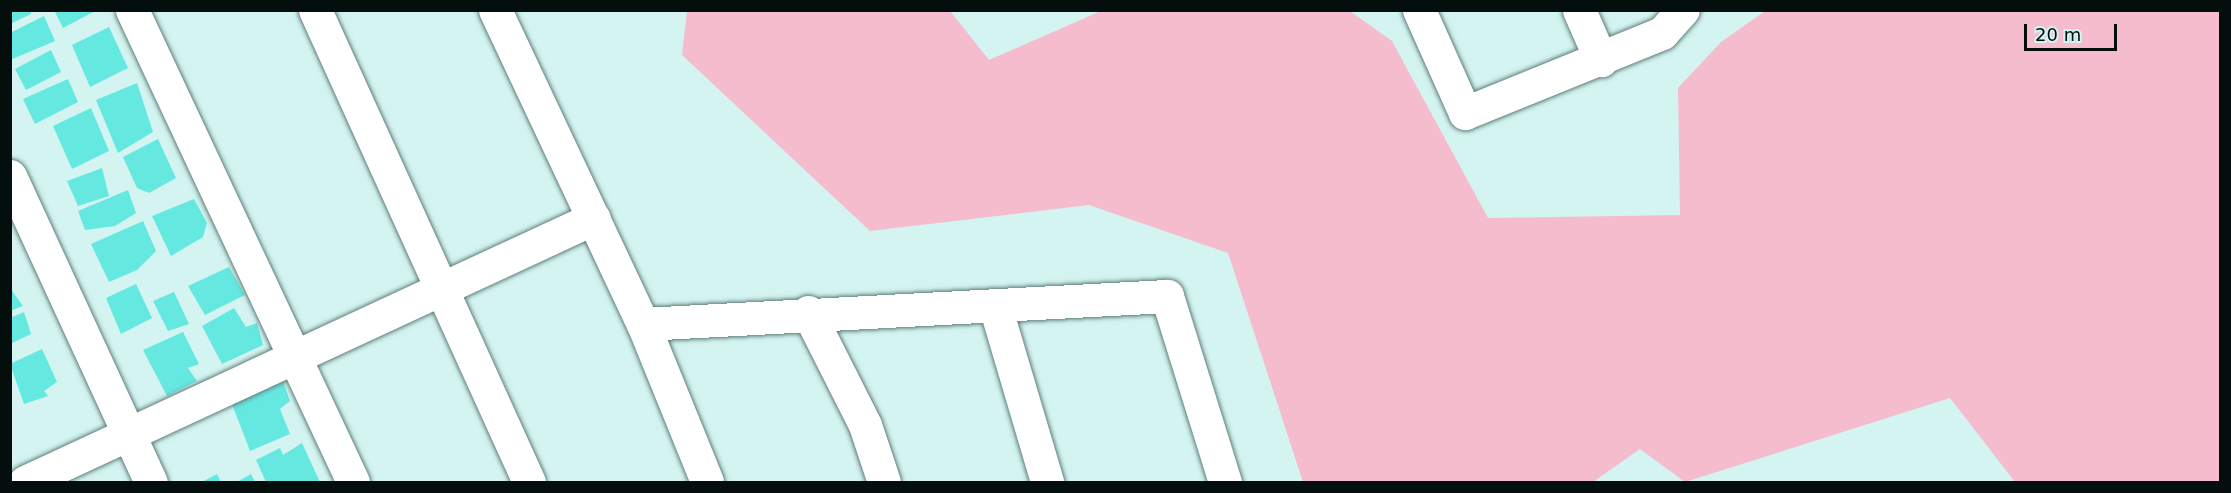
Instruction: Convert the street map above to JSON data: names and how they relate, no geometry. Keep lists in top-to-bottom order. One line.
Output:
{"scale_bar":"20 m"}
